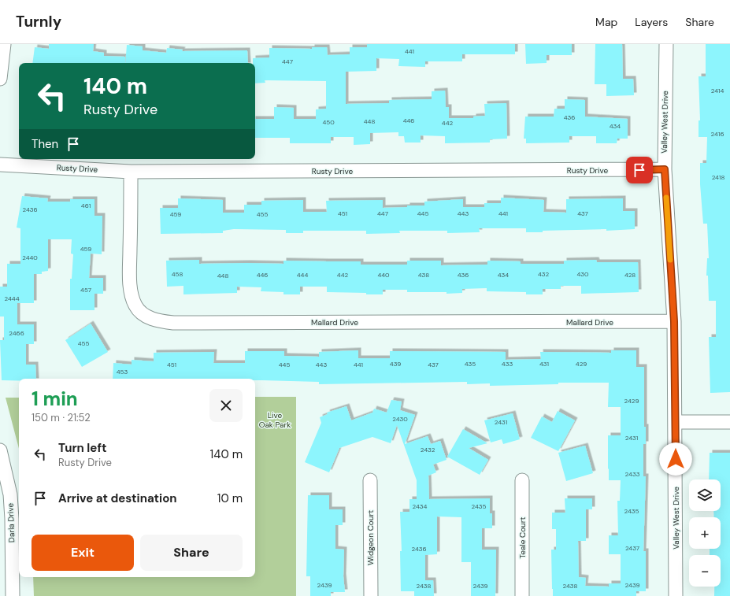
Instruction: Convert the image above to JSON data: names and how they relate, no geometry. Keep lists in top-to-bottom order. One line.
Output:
{"streets":{"street":["Valley West Drive","Rusty Drive","Mallard Drive","Darla Drive","Widgeon Court","Teale Court"]},"crossings":[["Valley West Drive","Rusty Drive"],["Valley West Drive","Mallard Drive"],["Rusty Drive","Mallard Drive"]],"parks":["Live Oak Park"],"house_numbers":["441","447","2414","436","446","448","450","442","434","2416","2418","461","2436","451","447","445","443","441","437","459","455","459","2440","458","432","430","446","444","442","440","438","436","434","428","448","457","2444","2466","455","439","435","433","431","429","451","445","443","441","437","453","2429","2430","2431","2431","2432","2433","2434","2435","2435","2437","2436","2439","2439","2438","2439","2438"],"page":{"header":"Turnly","nav":["Map","Layers","Share"],"turn":["140 m","Rusty Drive"],"then":"Then","heading":["1 min","150 m · 21:52"],"list":[{"name":"Turn left","note":"Rusty Drive","value":"140 m"},{"name":"Arrive at destination","value":"10 m"}],"map_buttons":["+","−"],"buttons":["Exit","Share"]}}
